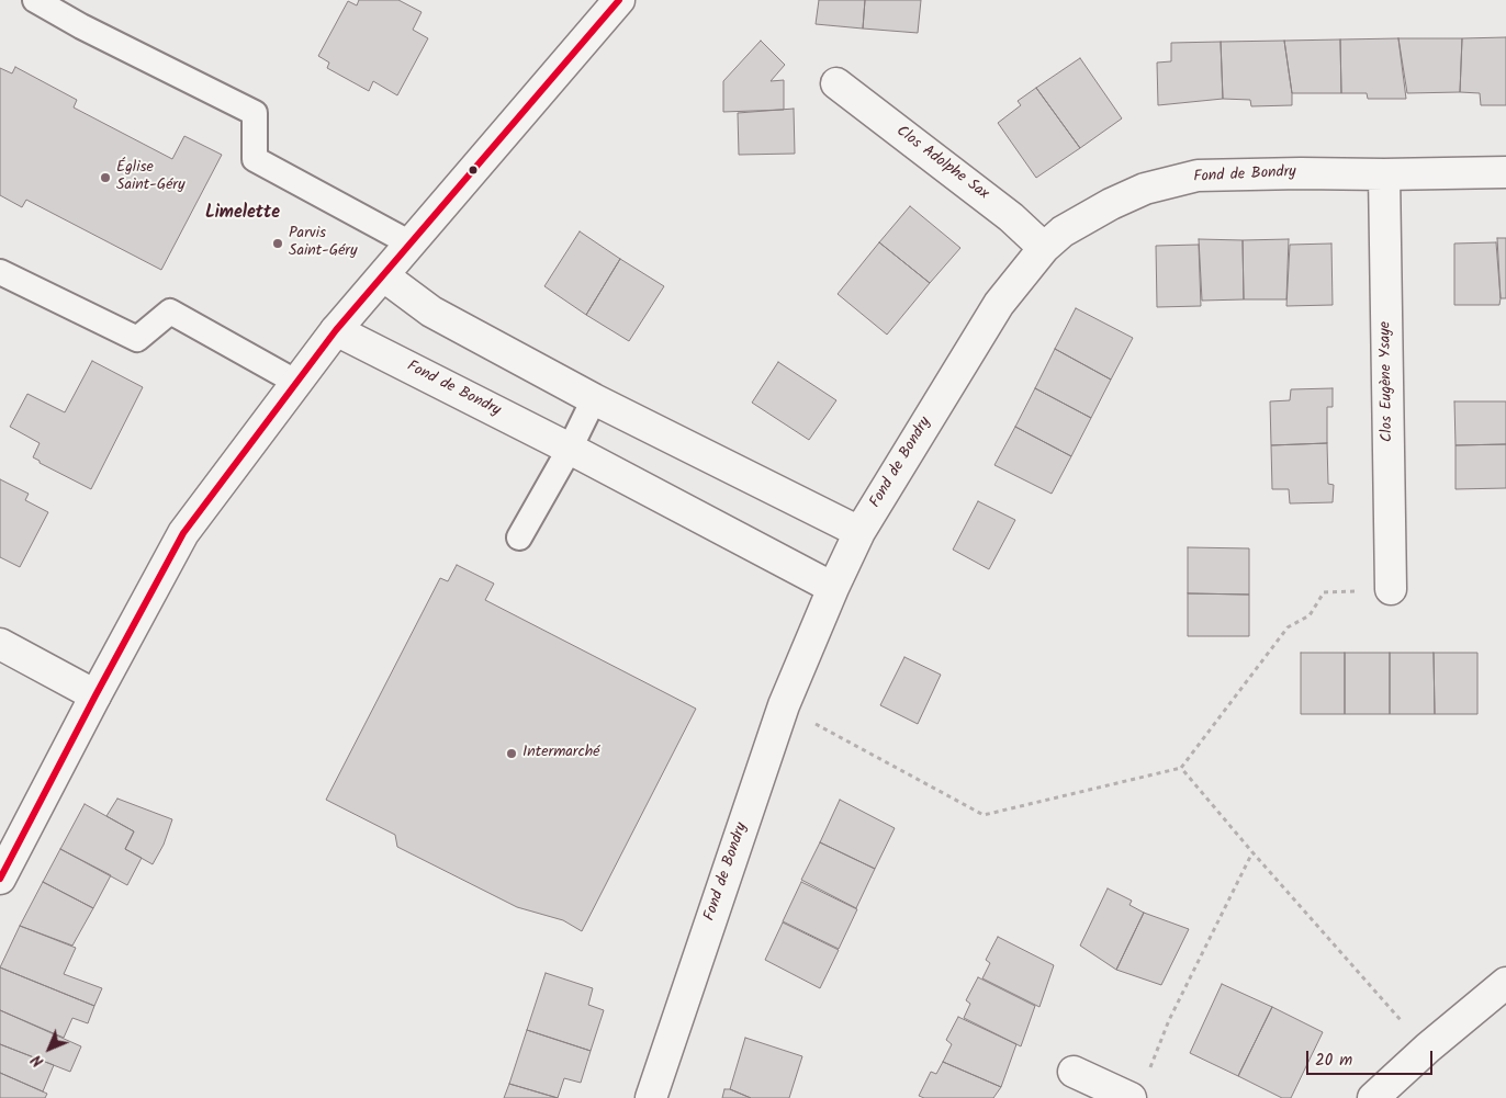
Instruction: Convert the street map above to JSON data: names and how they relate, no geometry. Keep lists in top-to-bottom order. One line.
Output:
{"streets":{"street":["Clos Adolphe Sax","Fond de Bondry","Clos Eugène Ysaye"]},"crossings":[["Clos Adolphe Sax","Fond de Bondry"],["Fond de Bondry","Clos Eugène Ysaye"]],"districts":["Limelette"],"places":["Église Saint-Géry","Parvis Saint-Géry","Intermarché"],"scale_bar":"20 m","north":"bottom left"}
